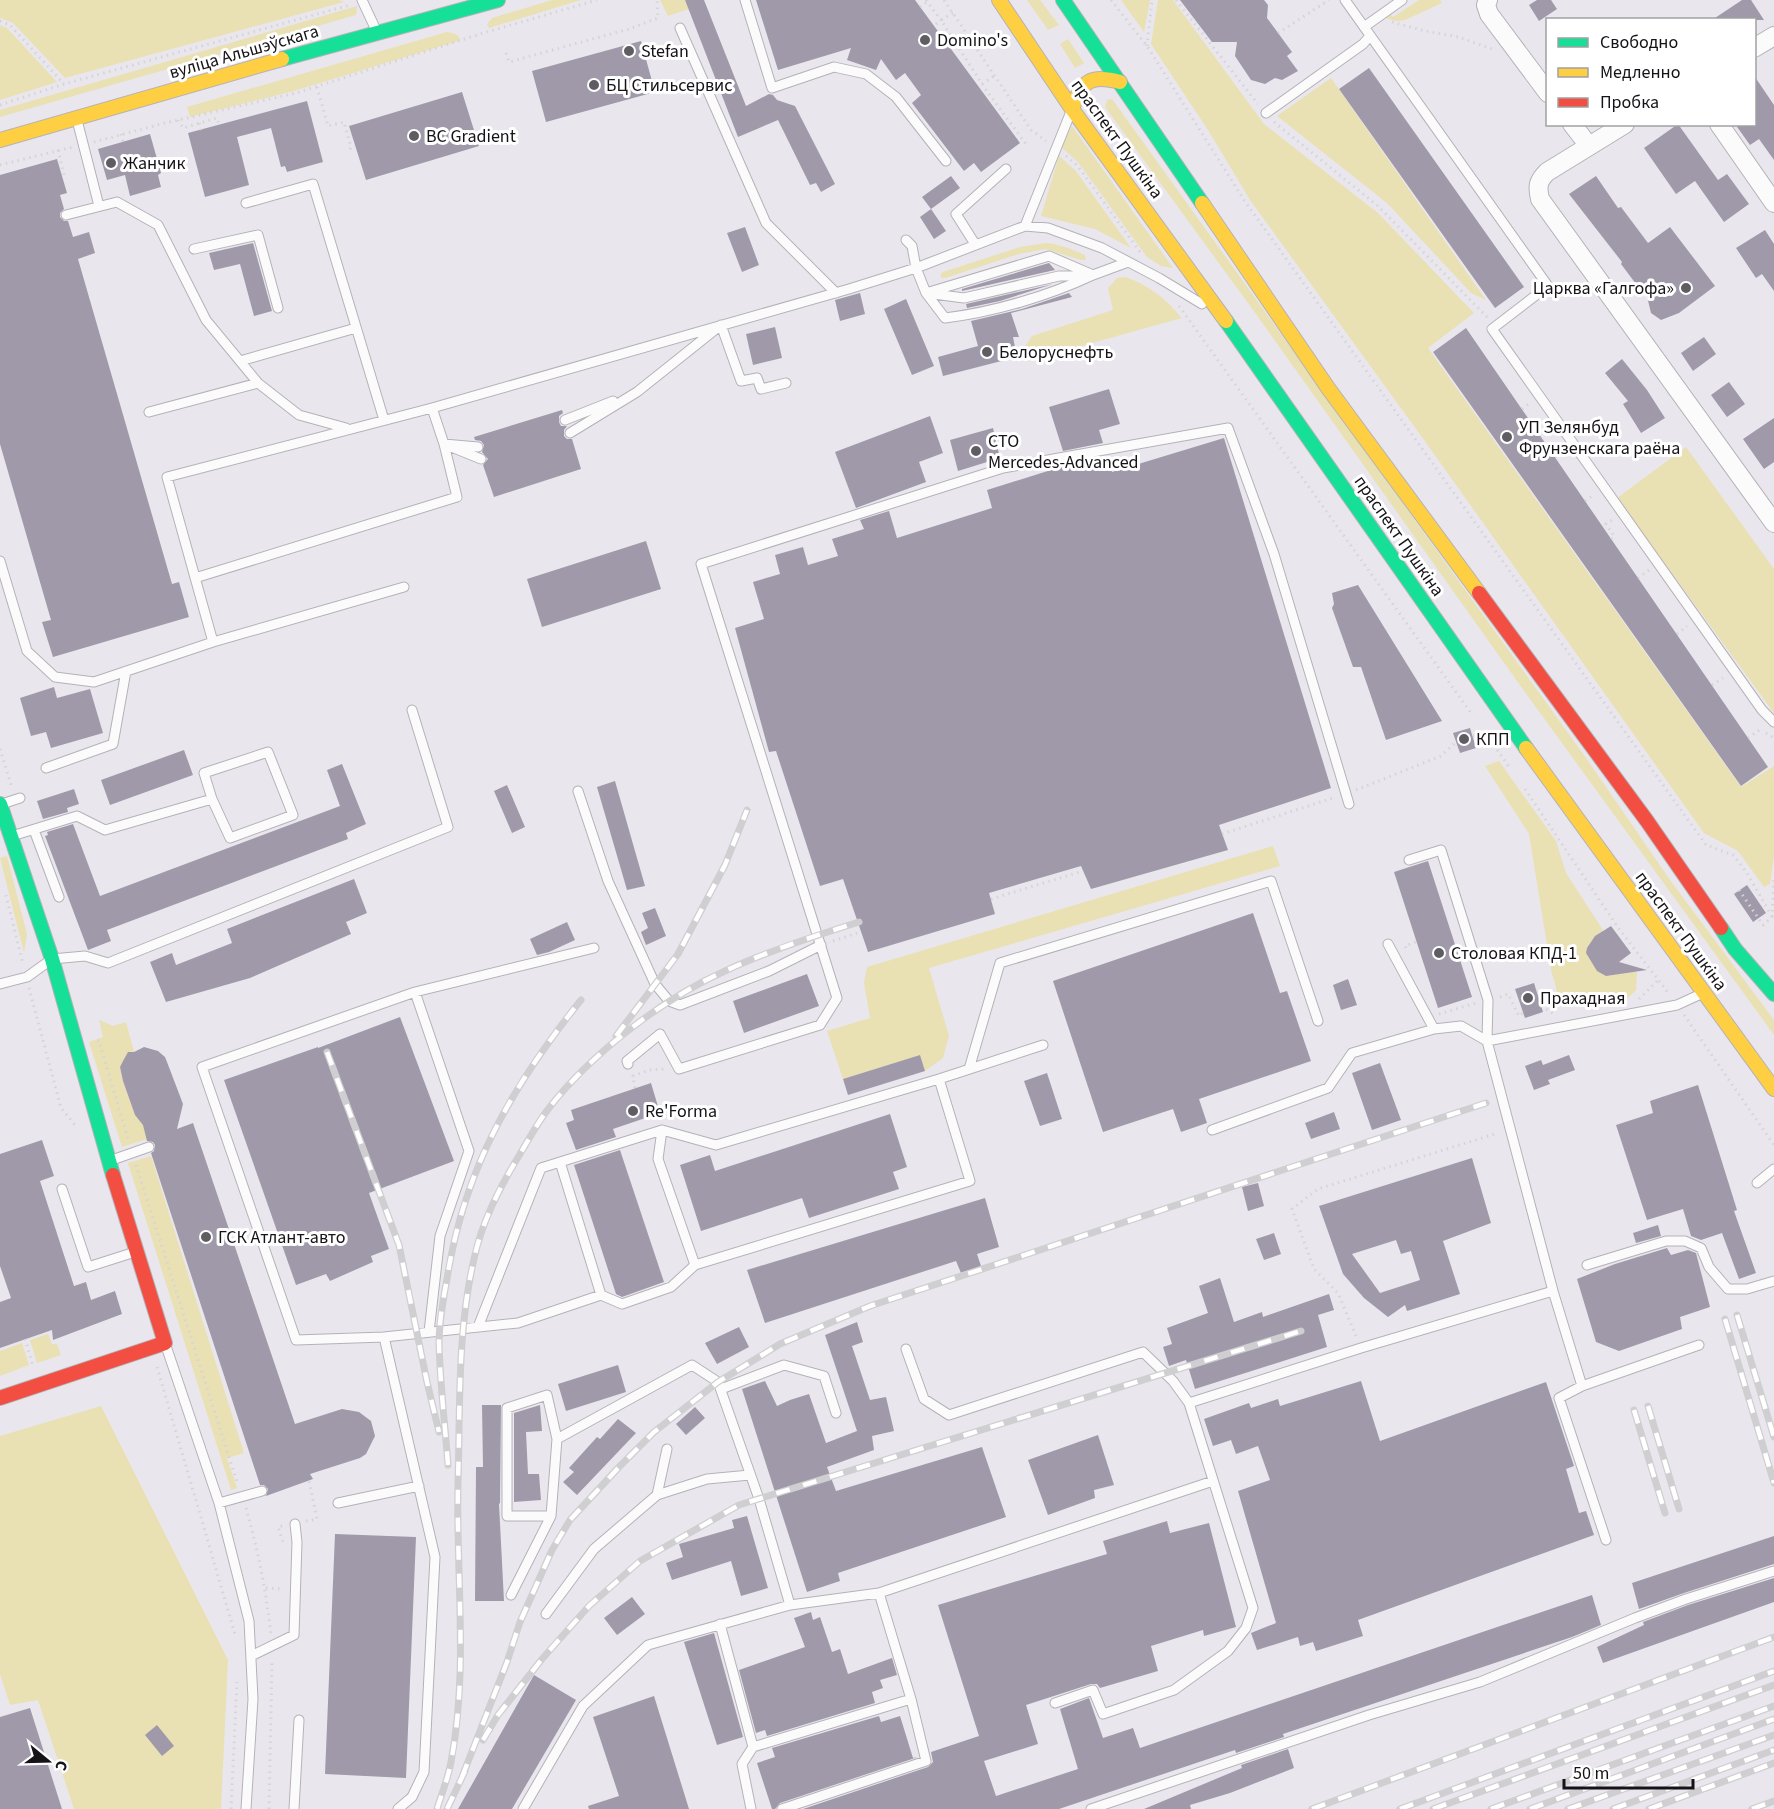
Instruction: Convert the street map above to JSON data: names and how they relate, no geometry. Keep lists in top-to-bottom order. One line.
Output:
{"streets":{"main road":["вуліца Альшэўскага","праспект Пушкіна"]},"places":["Domino's","Stefan","БЦ Стильсервис","BC Gradient","Жанчик","Царква «Галгофа»","Белоруснефть","УП Зелянбуд Фрунзенскага раёна","СТО Mercedes-Advanced","КПП","Столовая КПД-1","Прахадная","Re'Forma","ГСК Атлант-авто"],"legend":["Свободно","Медленно","Пробка"],"scale_bar":"50 m","north":"right"}
